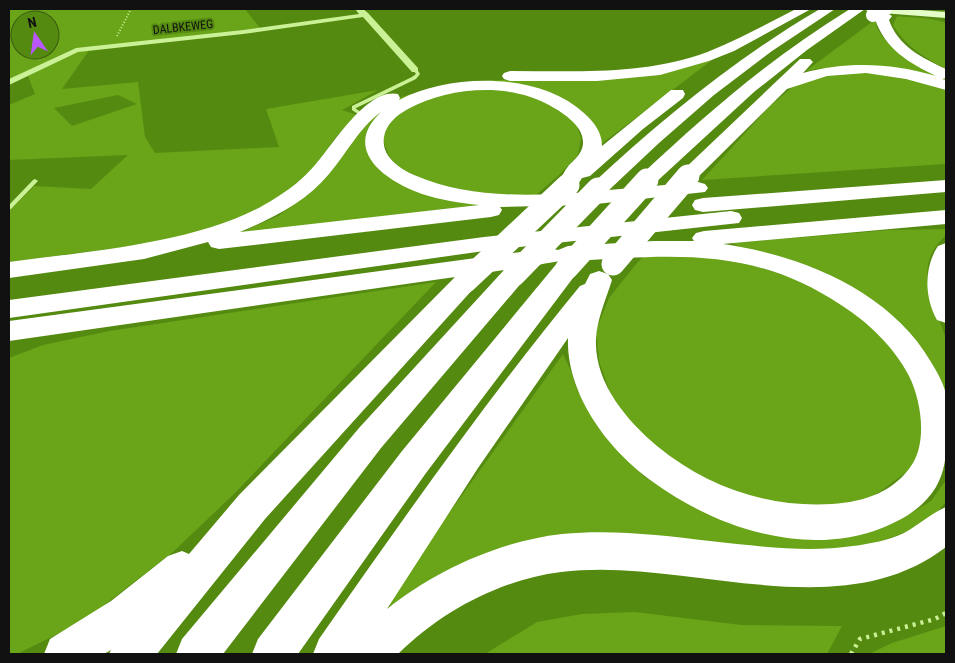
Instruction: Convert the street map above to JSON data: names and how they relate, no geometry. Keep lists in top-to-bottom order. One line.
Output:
{"streets":{"street":["DALBKEWEG"]},"north":"top"}
